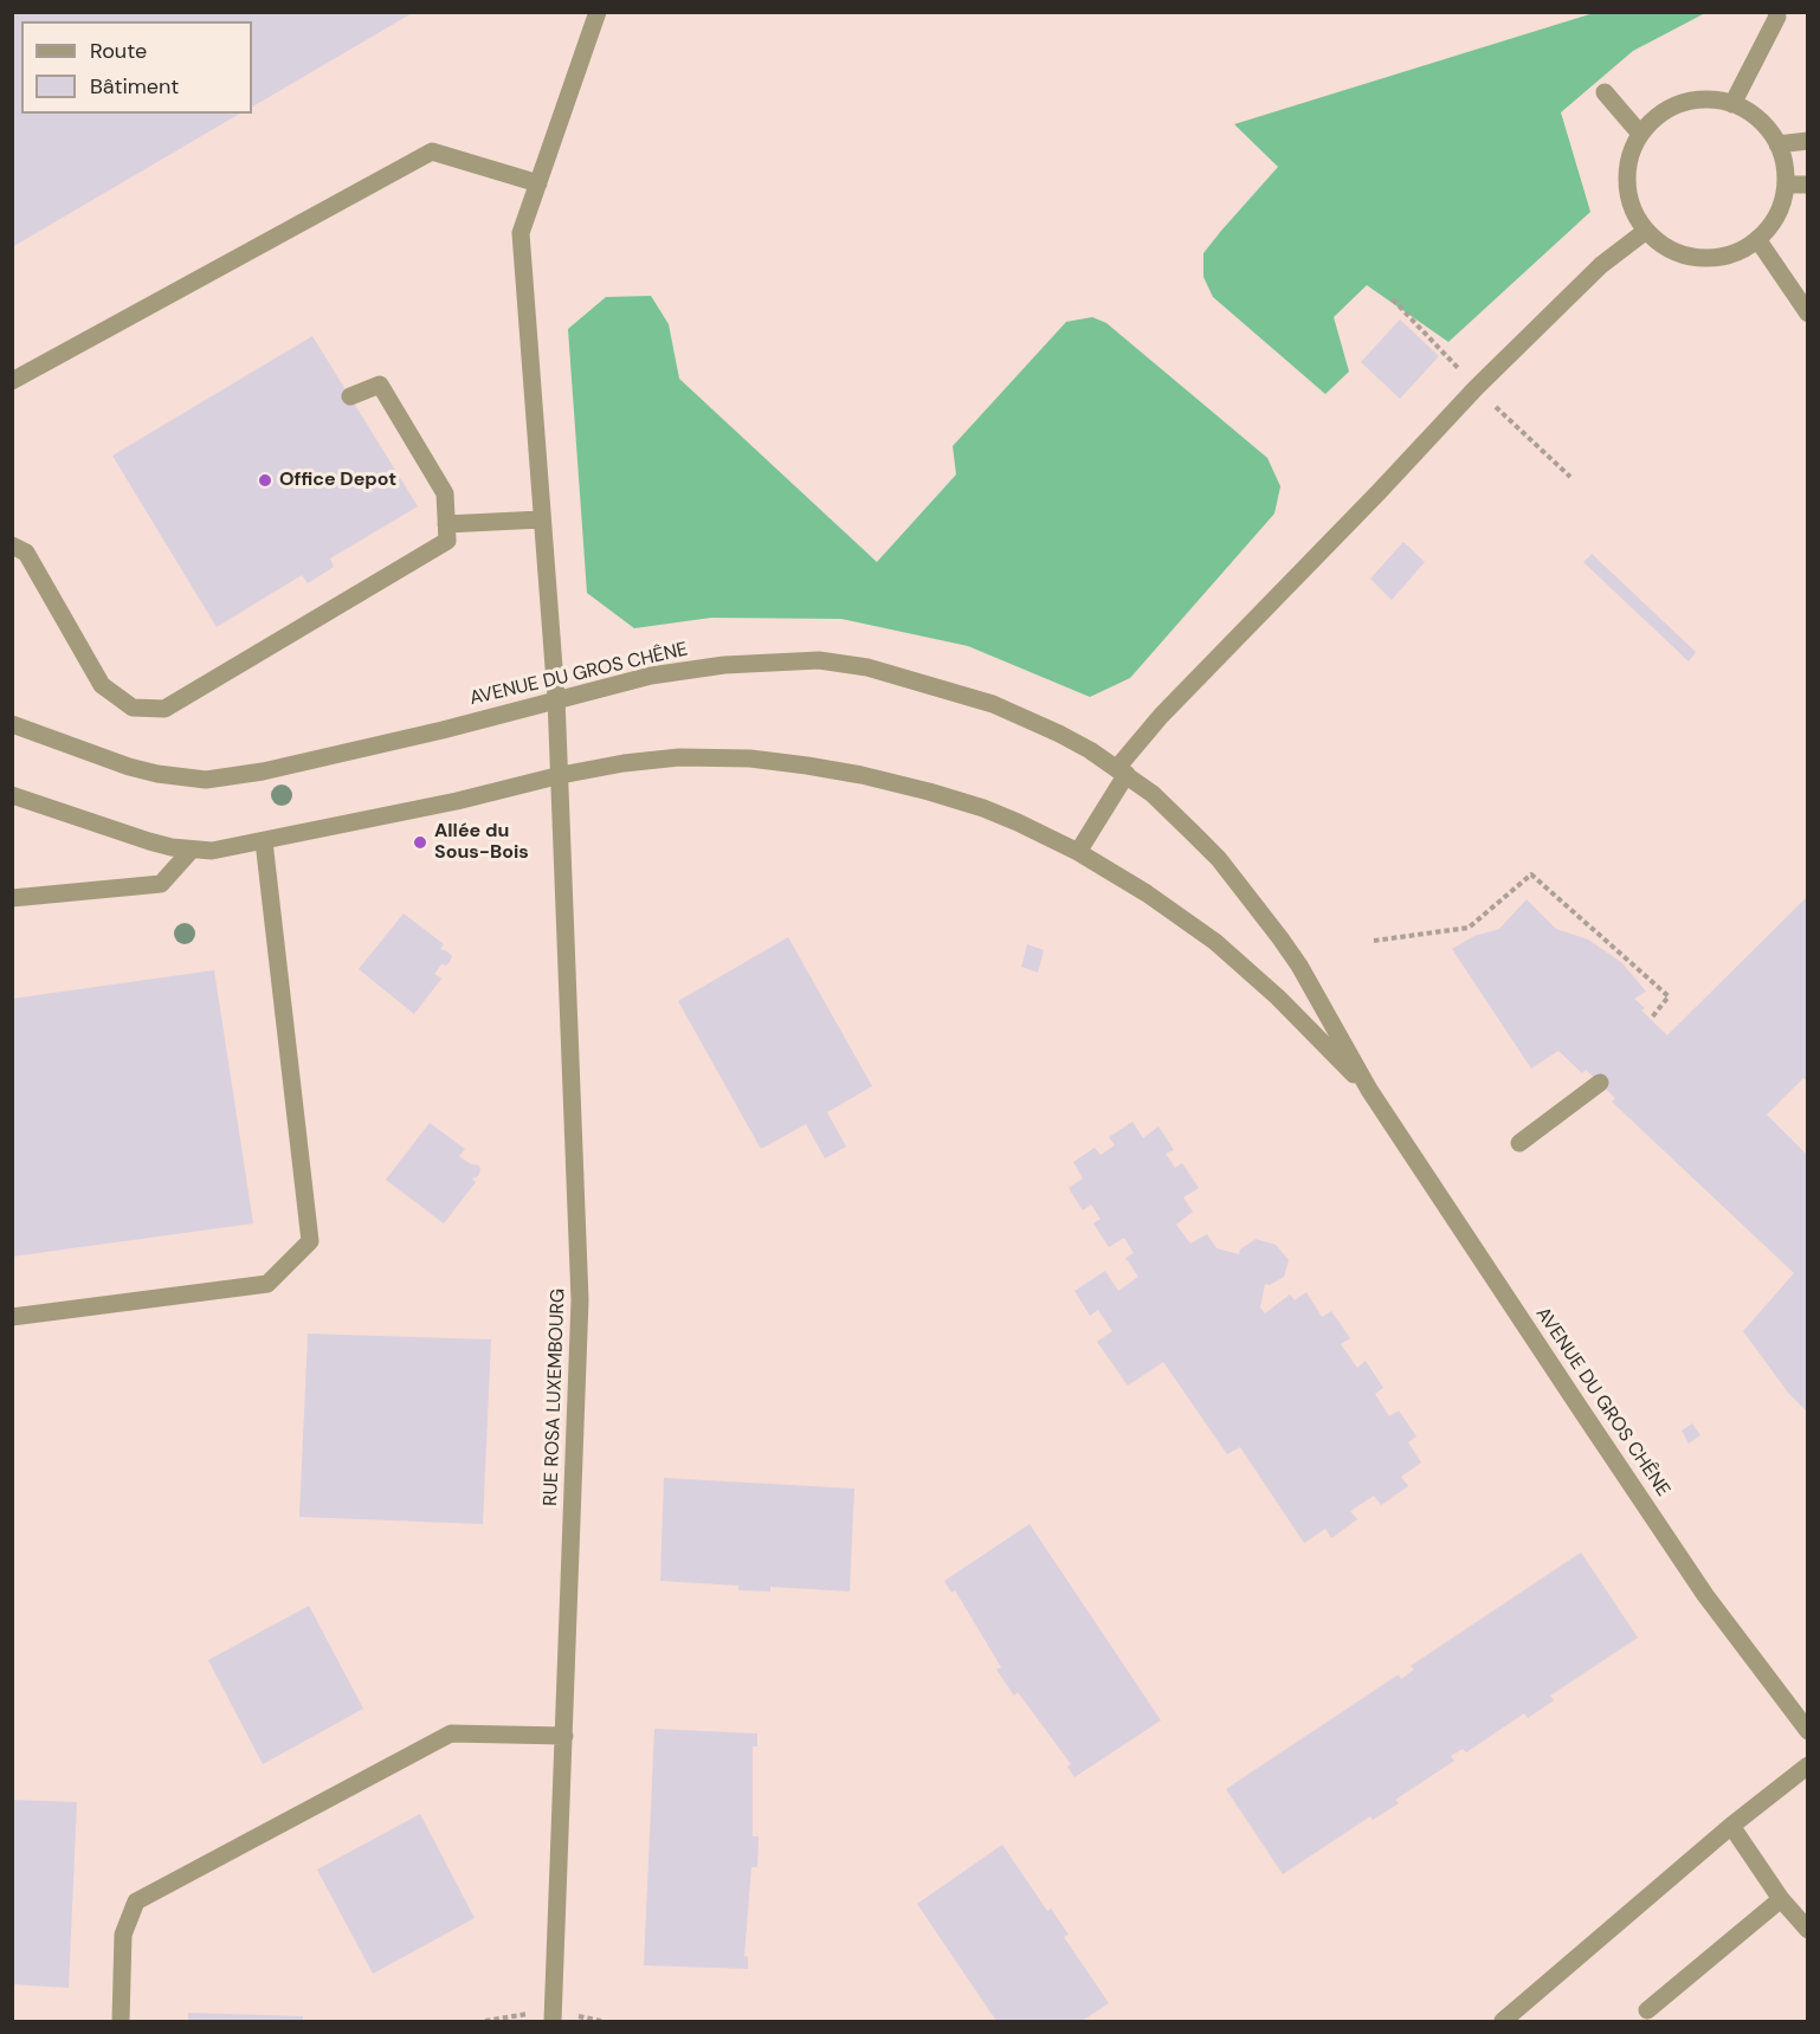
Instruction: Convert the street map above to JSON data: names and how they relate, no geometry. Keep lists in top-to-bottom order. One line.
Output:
{"streets":{"street":["AVENUE DU GROS CHÊNE","RUE ROSA LUXEMBOURG"]},"crossings":[["AVENUE DU GROS CHÊNE","RUE ROSA LUXEMBOURG"]],"places":["Office Depot","Allée du Sous-Bois"],"legend":["Route","Bâtiment"]}
